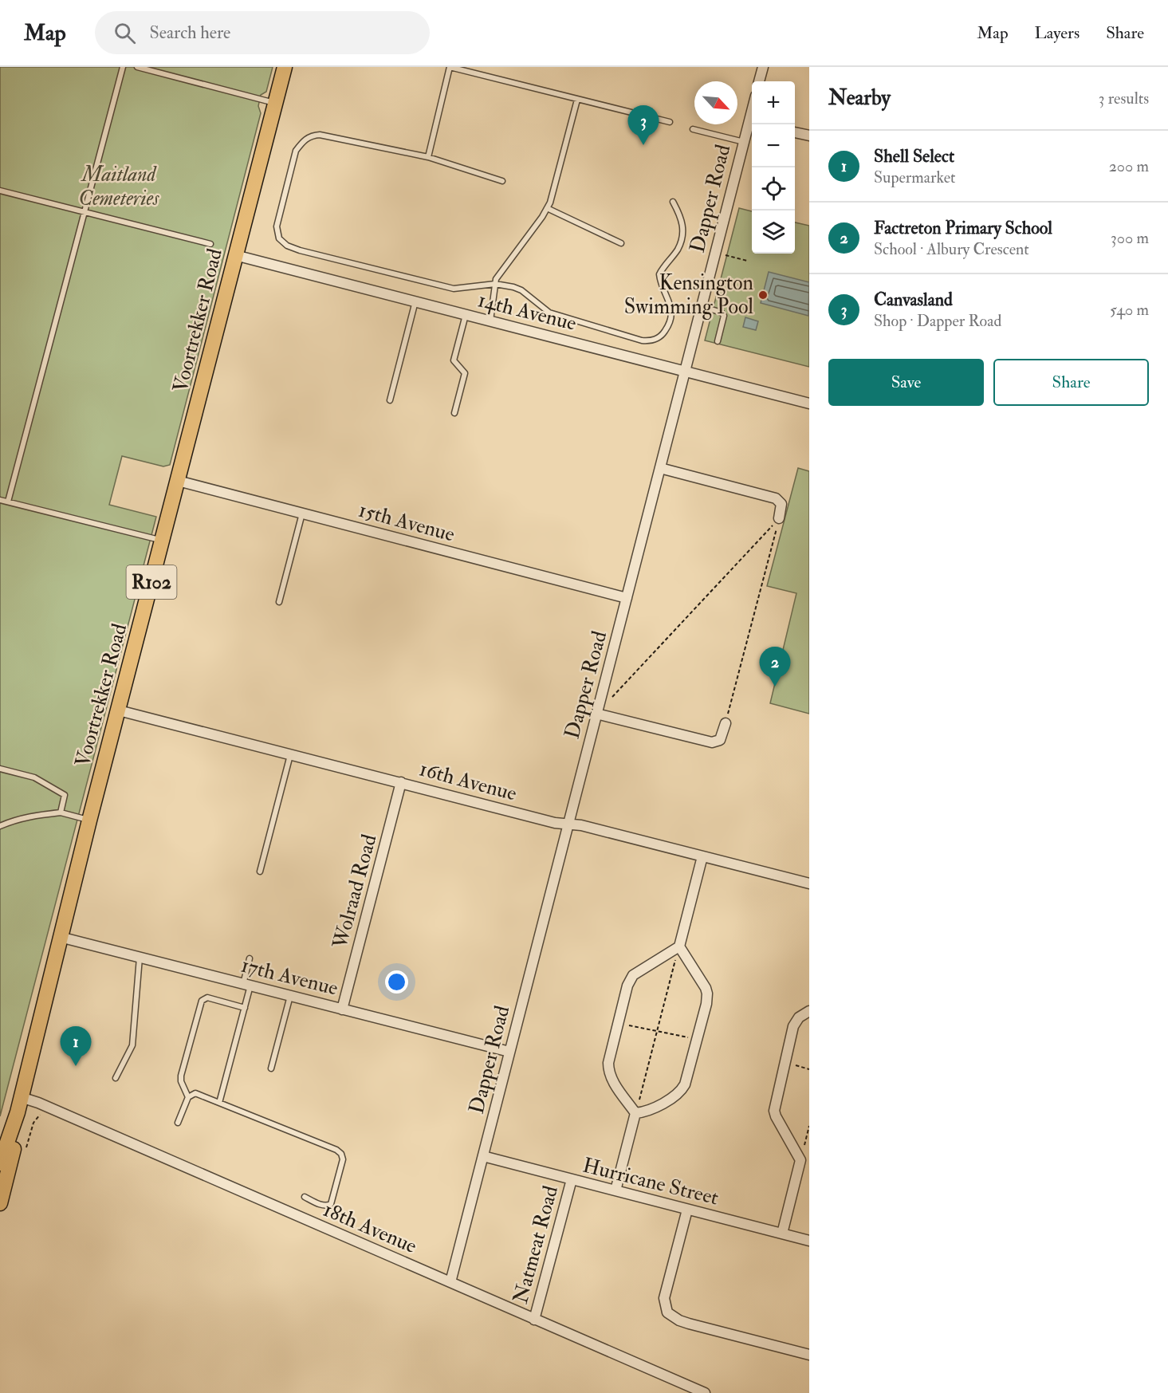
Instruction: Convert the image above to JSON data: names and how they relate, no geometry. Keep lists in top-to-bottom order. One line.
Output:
{"streets":{"main road":["Voortrekker Road","R102"],"street":["Dapper Road","14th Avenue","15th Avenue","16th Avenue","Wolraad Road","17th Avenue","Hurricane Street","18th Avenue","Natmeat Road"]},"crossings":[["Dapper Road","14th Avenue"],["Dapper Road","15th Avenue"],["Dapper Road","16th Avenue"],["Dapper Road","17th Avenue"],["Dapper Road","Hurricane Street"],["Dapper Road","18th Avenue"],["14th Avenue","Voortrekker Road"],["Voortrekker Road","15th Avenue"],["Voortrekker Road","16th Avenue"],["Voortrekker Road","17th Avenue"],["Voortrekker Road","18th Avenue"],["16th Avenue","Wolraad Road"],["Wolraad Road","17th Avenue"],["Hurricane Street","Natmeat Road"],["18th Avenue","Natmeat Road"]],"parks":["Maitland Cemeteries"],"places":["Kensington Swimming Pool"],"north":"bottom right","page":{"header":"Map","search":"Search here","nav":["Map","Layers","Share"],"heading":["Nearby","3 results"],"map_buttons":["+","−"],"pins":["3","2","1"],"list":[{"mark":"1","name":"Shell Select","note":"Supermarket","value":"200 m"},{"mark":"2","name":"Factreton Primary School","note":"School · Albury Crescent","value":"300 m"},{"mark":"3","name":"Canvasland","note":"Shop · Dapper Road","value":"540 m"}],"buttons":["Save","Share"]}}
